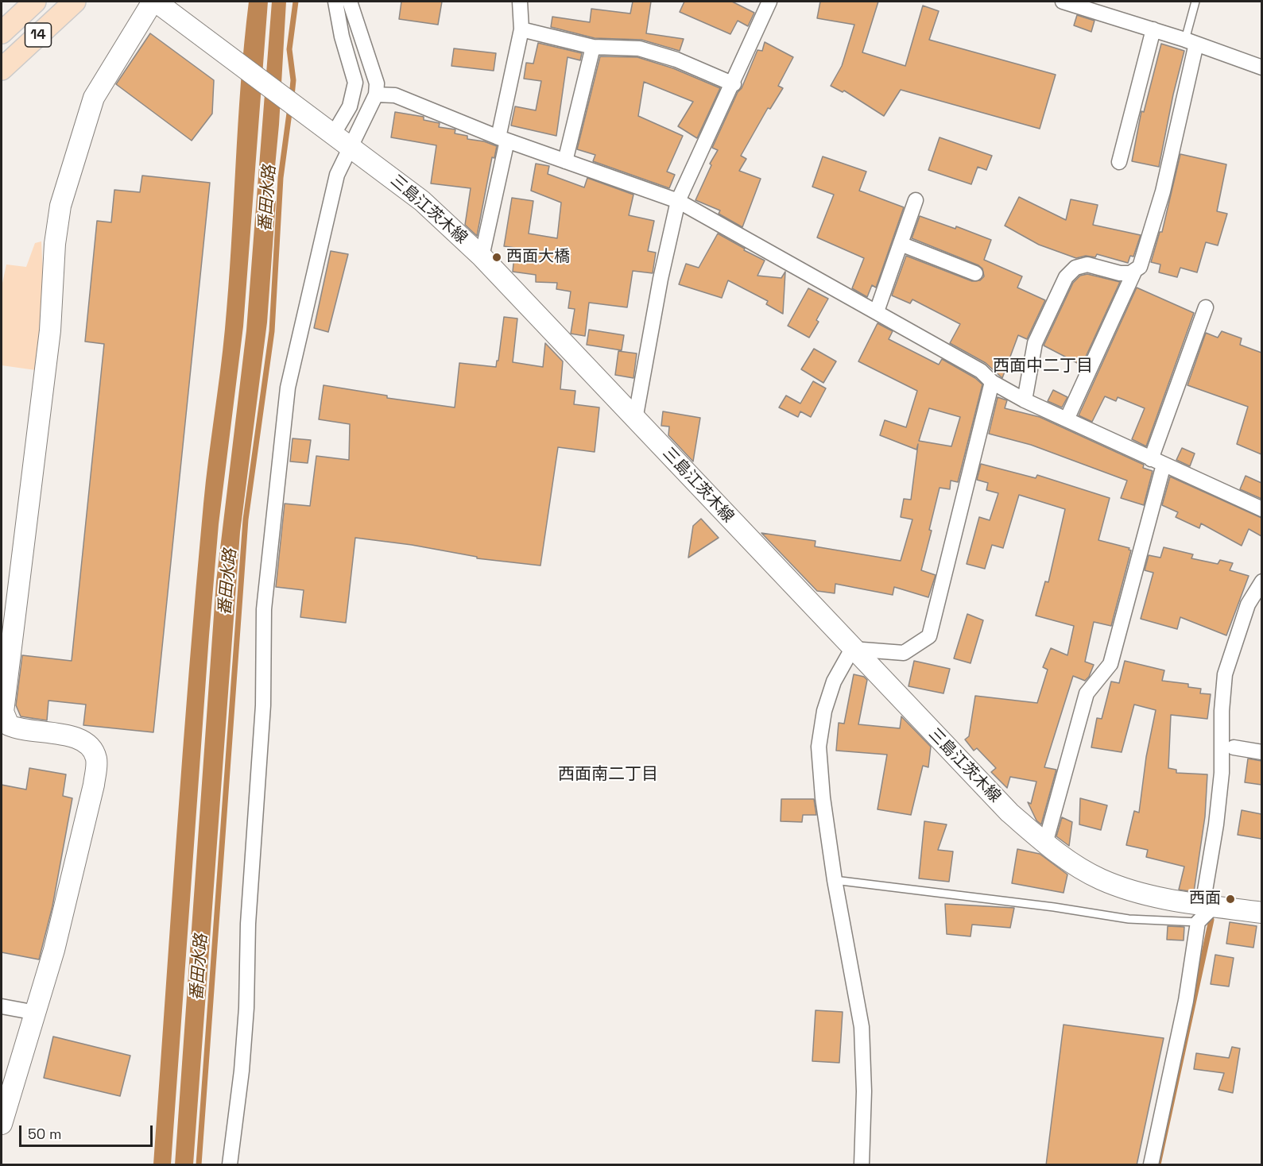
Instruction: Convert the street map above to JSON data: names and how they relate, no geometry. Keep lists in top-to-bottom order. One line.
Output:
{"streets":{"main road":["14","三島江茨木線"]},"districts":["西面中二丁目","西面南二丁目"],"water":["番田水路"],"places":["西面大橋","西面"],"scale_bar":"50 m"}
